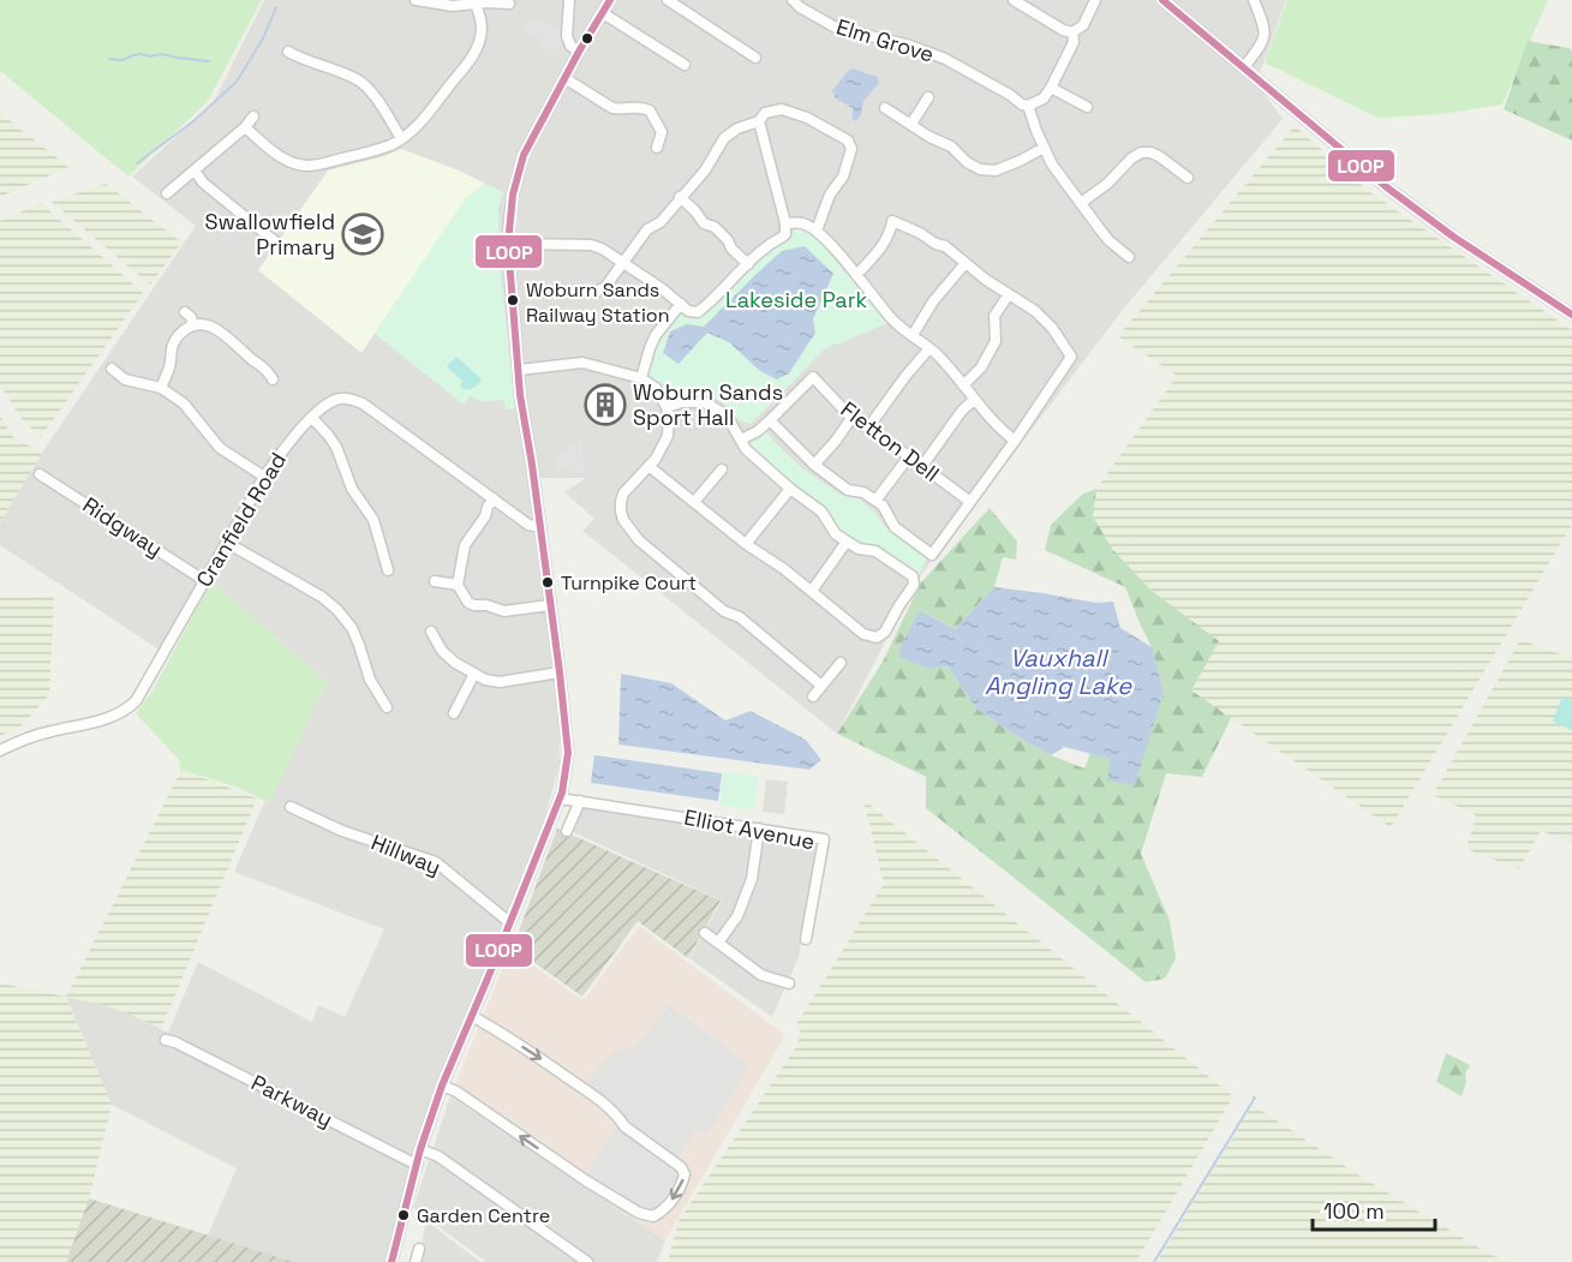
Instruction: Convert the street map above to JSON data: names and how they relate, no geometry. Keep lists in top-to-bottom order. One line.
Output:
{"streets":{"street":["Elm Grove","Fletton Dell","Cranfield Road","Ridgway","Elliot Avenue","Hillway","Parkway"]},"crossings":[["Cranfield Road","Ridgway"]],"water":["Vauxhall Angling Lake"],"parks":["Lakeside Park"],"places":{"school or university":["Swallowfield Primary"],"other":["Woburn Sands Railway Station","Turnpike Court","Garden Centre"],"building":["Woburn Sands Sport Hall"]},"lines":["transit line LOOP"],"scale_bar":"100 m"}
